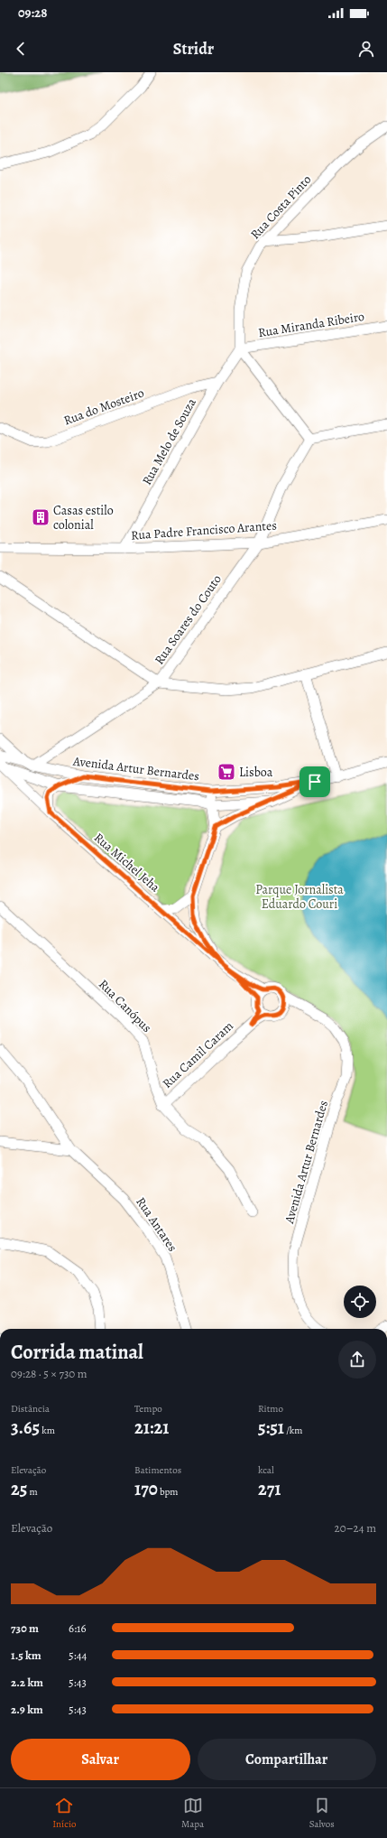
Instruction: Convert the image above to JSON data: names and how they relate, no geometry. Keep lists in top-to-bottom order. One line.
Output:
{"streets":{"street":["Rua Costa Pinto","Rua Miranda Ribeiro","Rua do Mosteiro","Rua Melo de Souza","Rua Padre Francisco Arantes","Rua Soares do Couto","Avenida Artur Bernardes","Rua Michel Jeha","Rua Canópus","Rua Camil Caram","Rua Antares"]},"crossings":[["Rua Costa Pinto","Rua Miranda Ribeiro"],["Rua Costa Pinto","Rua Melo de Souza"],["Rua Miranda Ribeiro","Rua Melo de Souza"],["Rua do Mosteiro","Rua Melo de Souza"],["Rua Melo de Souza","Rua Padre Francisco Arantes"],["Rua Padre Francisco Arantes","Rua Soares do Couto"],["Rua Soares do Couto","Avenida Artur Bernardes"],["Avenida Artur Bernardes","Rua Michel Jeha"],["Avenida Artur Bernardes","Rua Camil Caram"],["Rua Michel Jeha","Rua Camil Caram"],["Rua Canópus","Rua Camil Caram"]],"parks":["Parque Jornalista Eduardo Couri"],"places":{"building":["Casas estilo colonial"],"supermarket":["Lisboa"]},"page":{"status":"09:28","header":"Stridr","heading":["Corrida matinal","09:28 · 5 × 730 m"],"stats":[["Distância","3.65 km"],["Tempo","21:21"],["Ritmo","5:51 /km"],["Elevação","25 m"],["Batimentos","170 bpm"],["kcal","271"]],"chart":["Elevação","20–24 m"],"list":[{"name":"730 m","note":"6:16"},{"name":"1.5 km","note":"5:44"},{"name":"2.2 km","note":"5:43"},{"name":"2.9 km","note":"5:43"}],"buttons":["Salvar","Compartilhar"],"tabs":["Início","Mapa","Salvos"]}}
